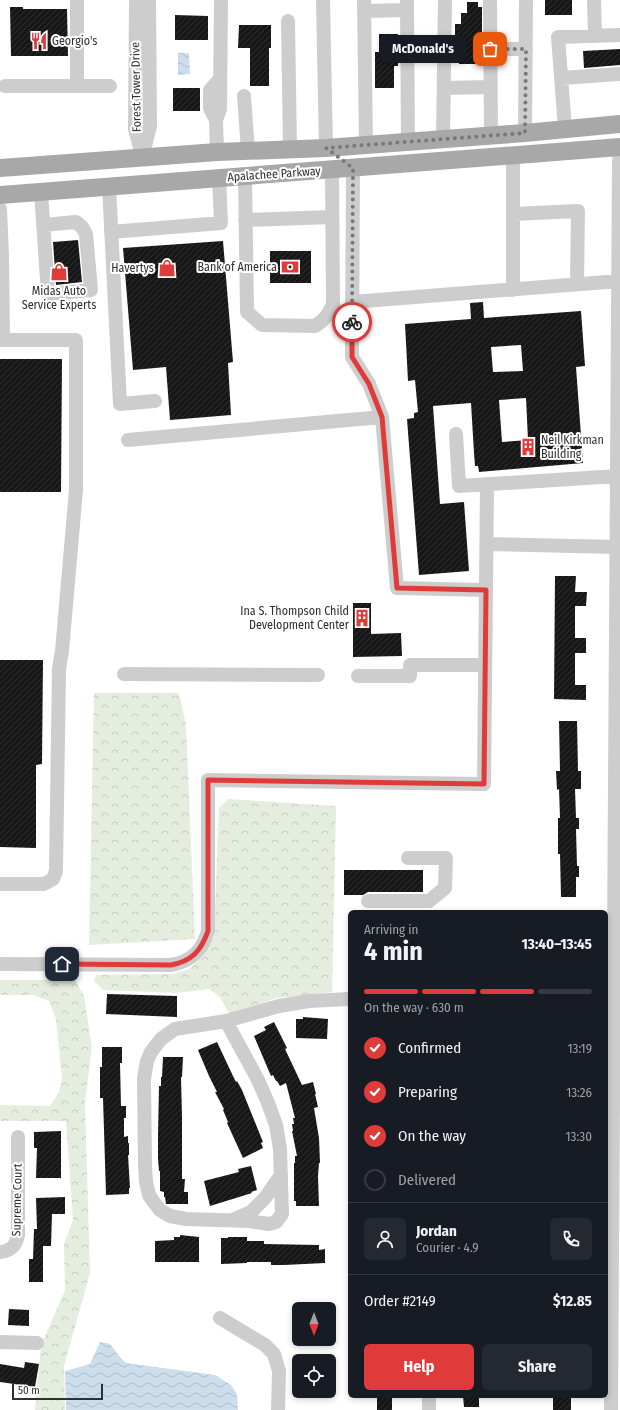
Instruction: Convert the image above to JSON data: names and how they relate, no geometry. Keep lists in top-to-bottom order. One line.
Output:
{"streets":{"main road":["Apalachee Parkway"],"street":["Forest Tower Drive","Supreme Court"]},"crossings":[["Forest Tower Drive","Apalachee Parkway"]],"places":{"restaurant":["Georgio's"],"other":["McDonald's"],"bank":["Bank of America"],"shop":["Havertys","Midas Auto Service Experts"],"building":["Neil Kirkman Building","Ina S. Thompson Child Development Center"]},"scale_bar":"50 m","north":"bottom","page":{"bubble":"McDonald's","heading":["4 min","Arriving in","13:40–13:45"],"panel":["Jordan","Courier · 4.9","Order #2149","$12.85"],"bar":"On the way · 630 m","list":[["Confirmed","13:19"],["Preparing","13:26"],["On the way","13:30"],"Delivered"],"buttons":["Help","Share"],"scale":"50 m"}}
